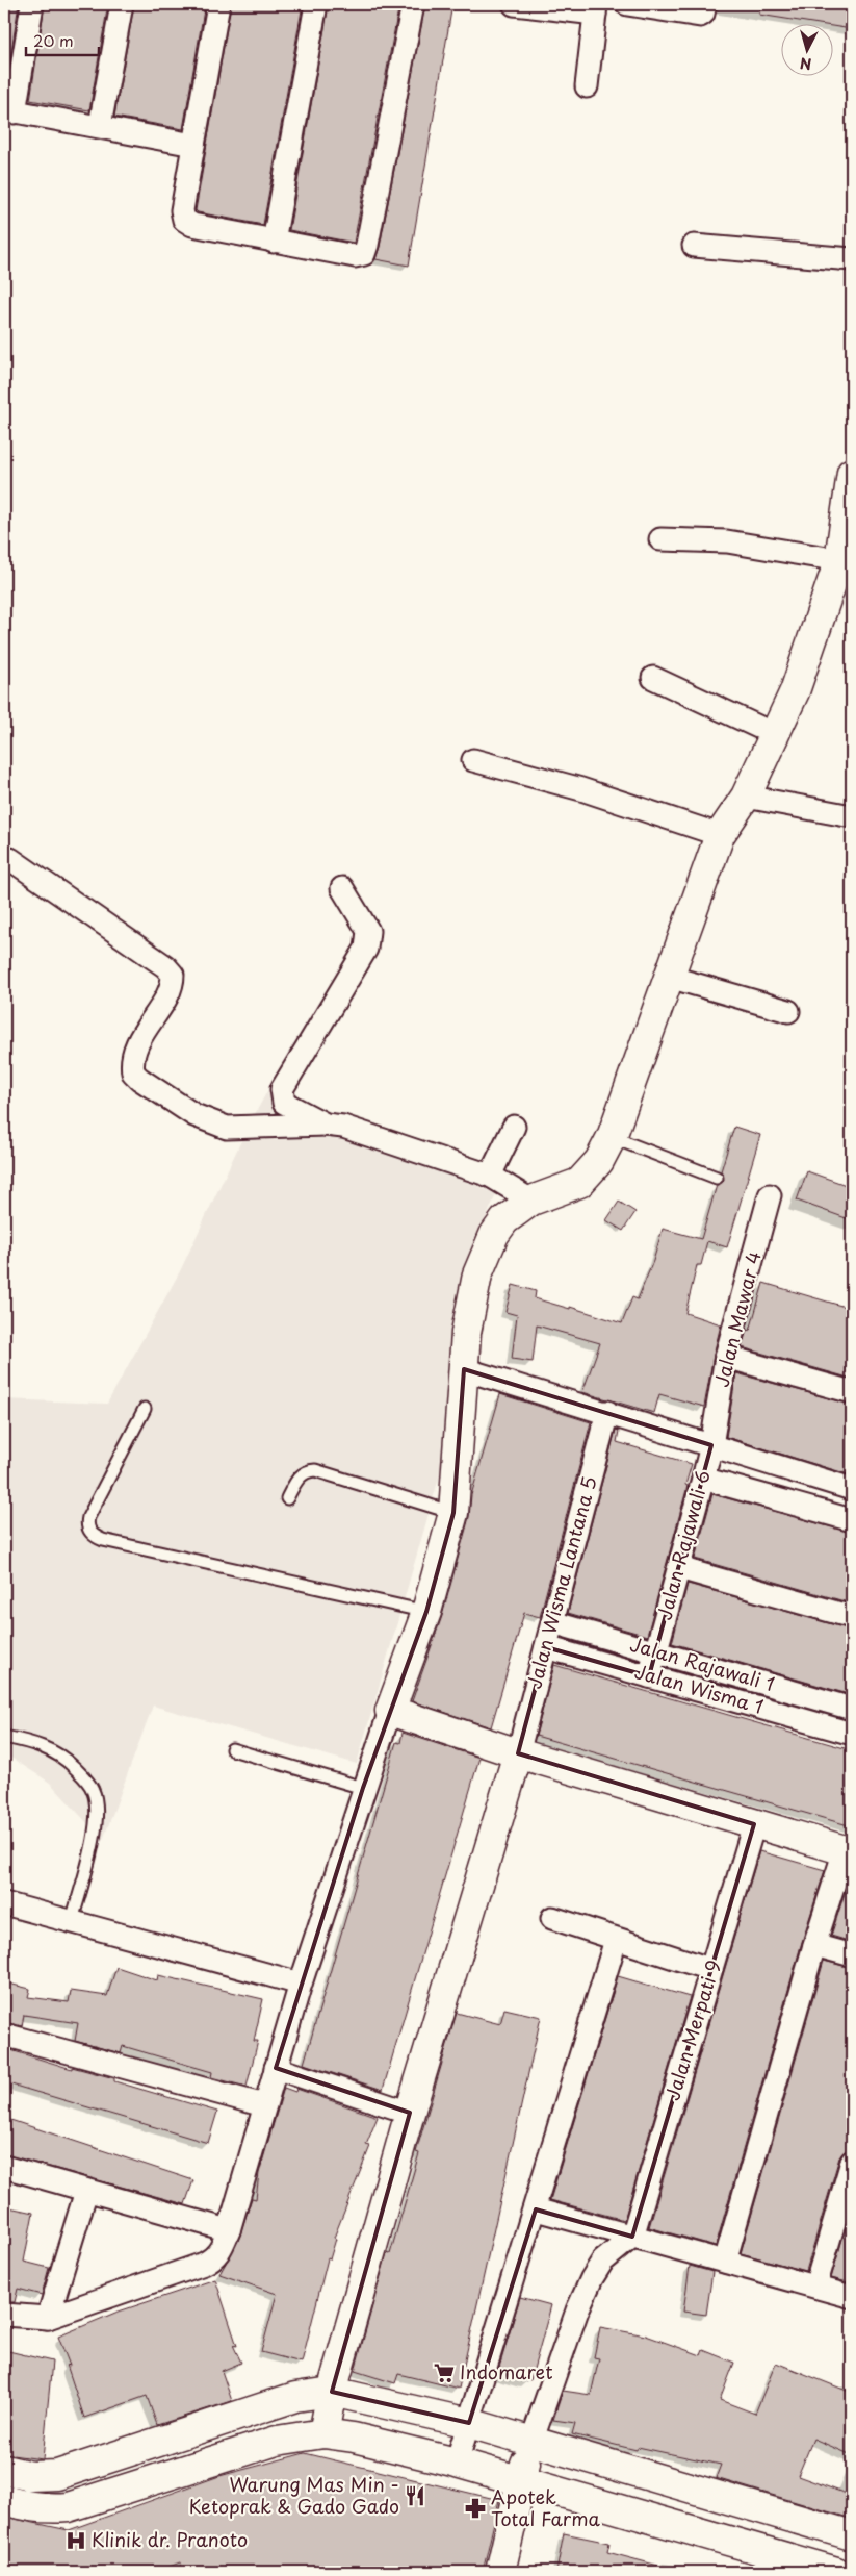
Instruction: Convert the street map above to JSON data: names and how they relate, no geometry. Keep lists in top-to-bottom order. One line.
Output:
{"streets":{"street":["Jalan Mawar 4","Jalan Rajawali 6","Jalan Wisma Lantana 5","Jalan Rajawali 1","Jalan Wisma 1","Jalan Merpati 9"]},"crossings":[["Jalan Mawar 4","Jalan Rajawali 6"],["Jalan Rajawali 6","Jalan Rajawali 1"],["Jalan Rajawali 6","Jalan Wisma 1"],["Jalan Wisma Lantana 5","Jalan Rajawali 1"],["Jalan Wisma Lantana 5","Jalan Wisma 1"]],"places":{"supermarket":["Indomaret"],"restaurant":["Warung Mas Min - Ketoprak & Gado Gado"],"pharmacy":["Apotek Total Farma"],"hospital":["Klinik dr. Pranoto"]},"scale_bar":"20 m","north":"bottom"}
